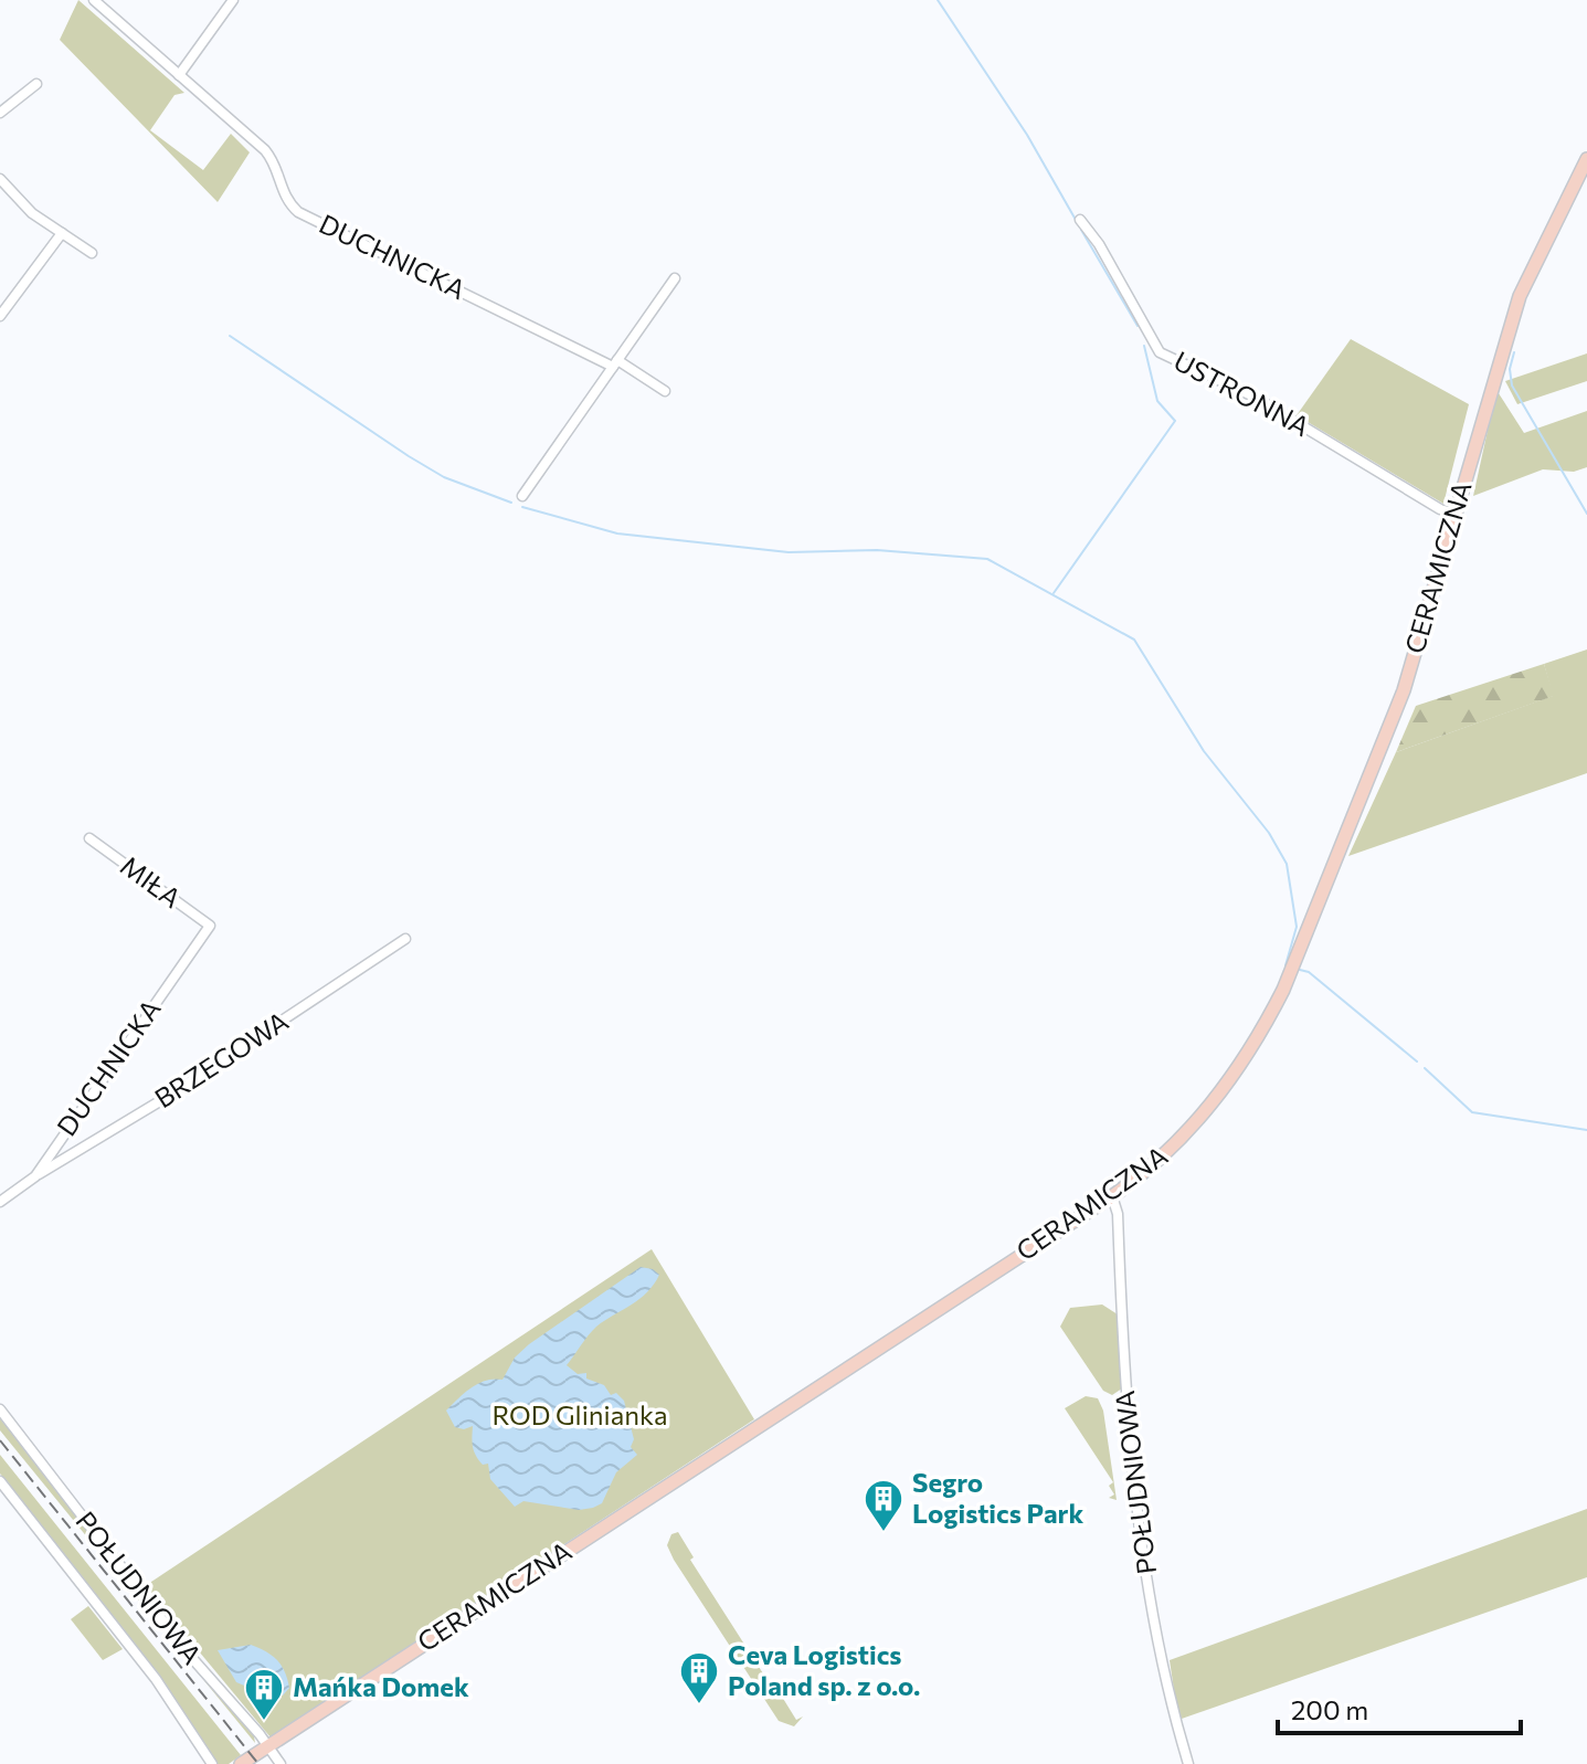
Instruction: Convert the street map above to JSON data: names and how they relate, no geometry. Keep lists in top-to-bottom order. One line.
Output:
{"streets":{"main road":["CERAMICZNA"],"street":["DUCHNICKA","USTRONNA","MIŁA","BRZEGOWA","POŁUDNIOWA"]},"crossings":[["DUCHNICKA","MIŁA"],["DUCHNICKA","BRZEGOWA"],["USTRONNA","CERAMICZNA"],["CERAMICZNA","POŁUDNIOWA"]],"parks":["ROD Glinianka"],"places":{"building":["Segro Logistics Park","Ceva Logistics Poland sp. z o.o.","Mańka Domek"]},"scale_bar":"200 m"}
